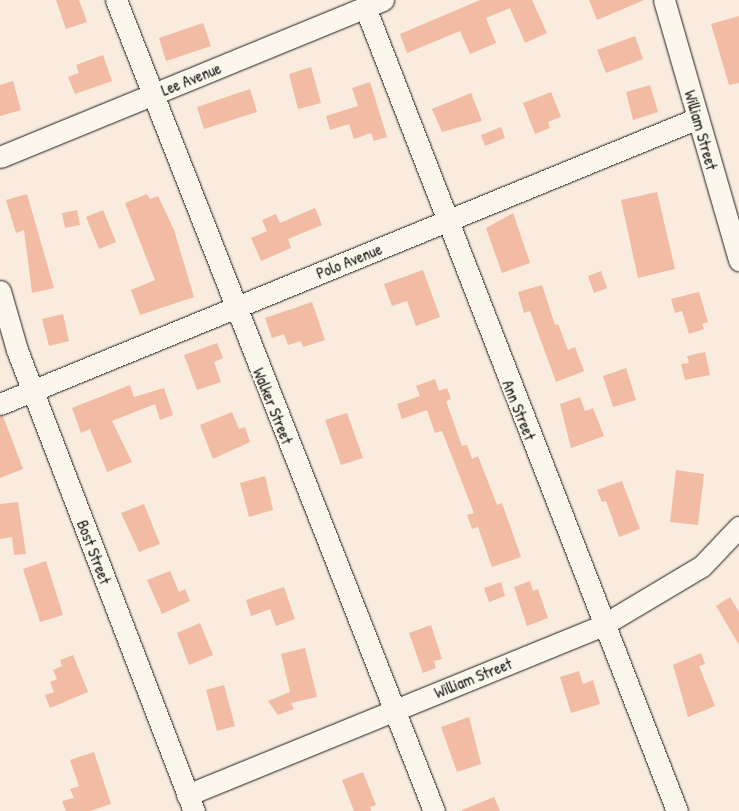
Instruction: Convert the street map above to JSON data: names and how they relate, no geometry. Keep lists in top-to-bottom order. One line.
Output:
{"streets":{"street":["Lee Avenue","William Street","Polo Avenue","Walker Street","Ann Street","Bost Street"]},"crossings":[["Lee Avenue","Walker Street"],["Lee Avenue","Ann Street"],["William Street","Polo Avenue"],["William Street","Walker Street"],["William Street","Ann Street"],["William Street","Bost Street"],["Polo Avenue","Walker Street"],["Polo Avenue","Ann Street"],["Polo Avenue","Bost Street"]]}
